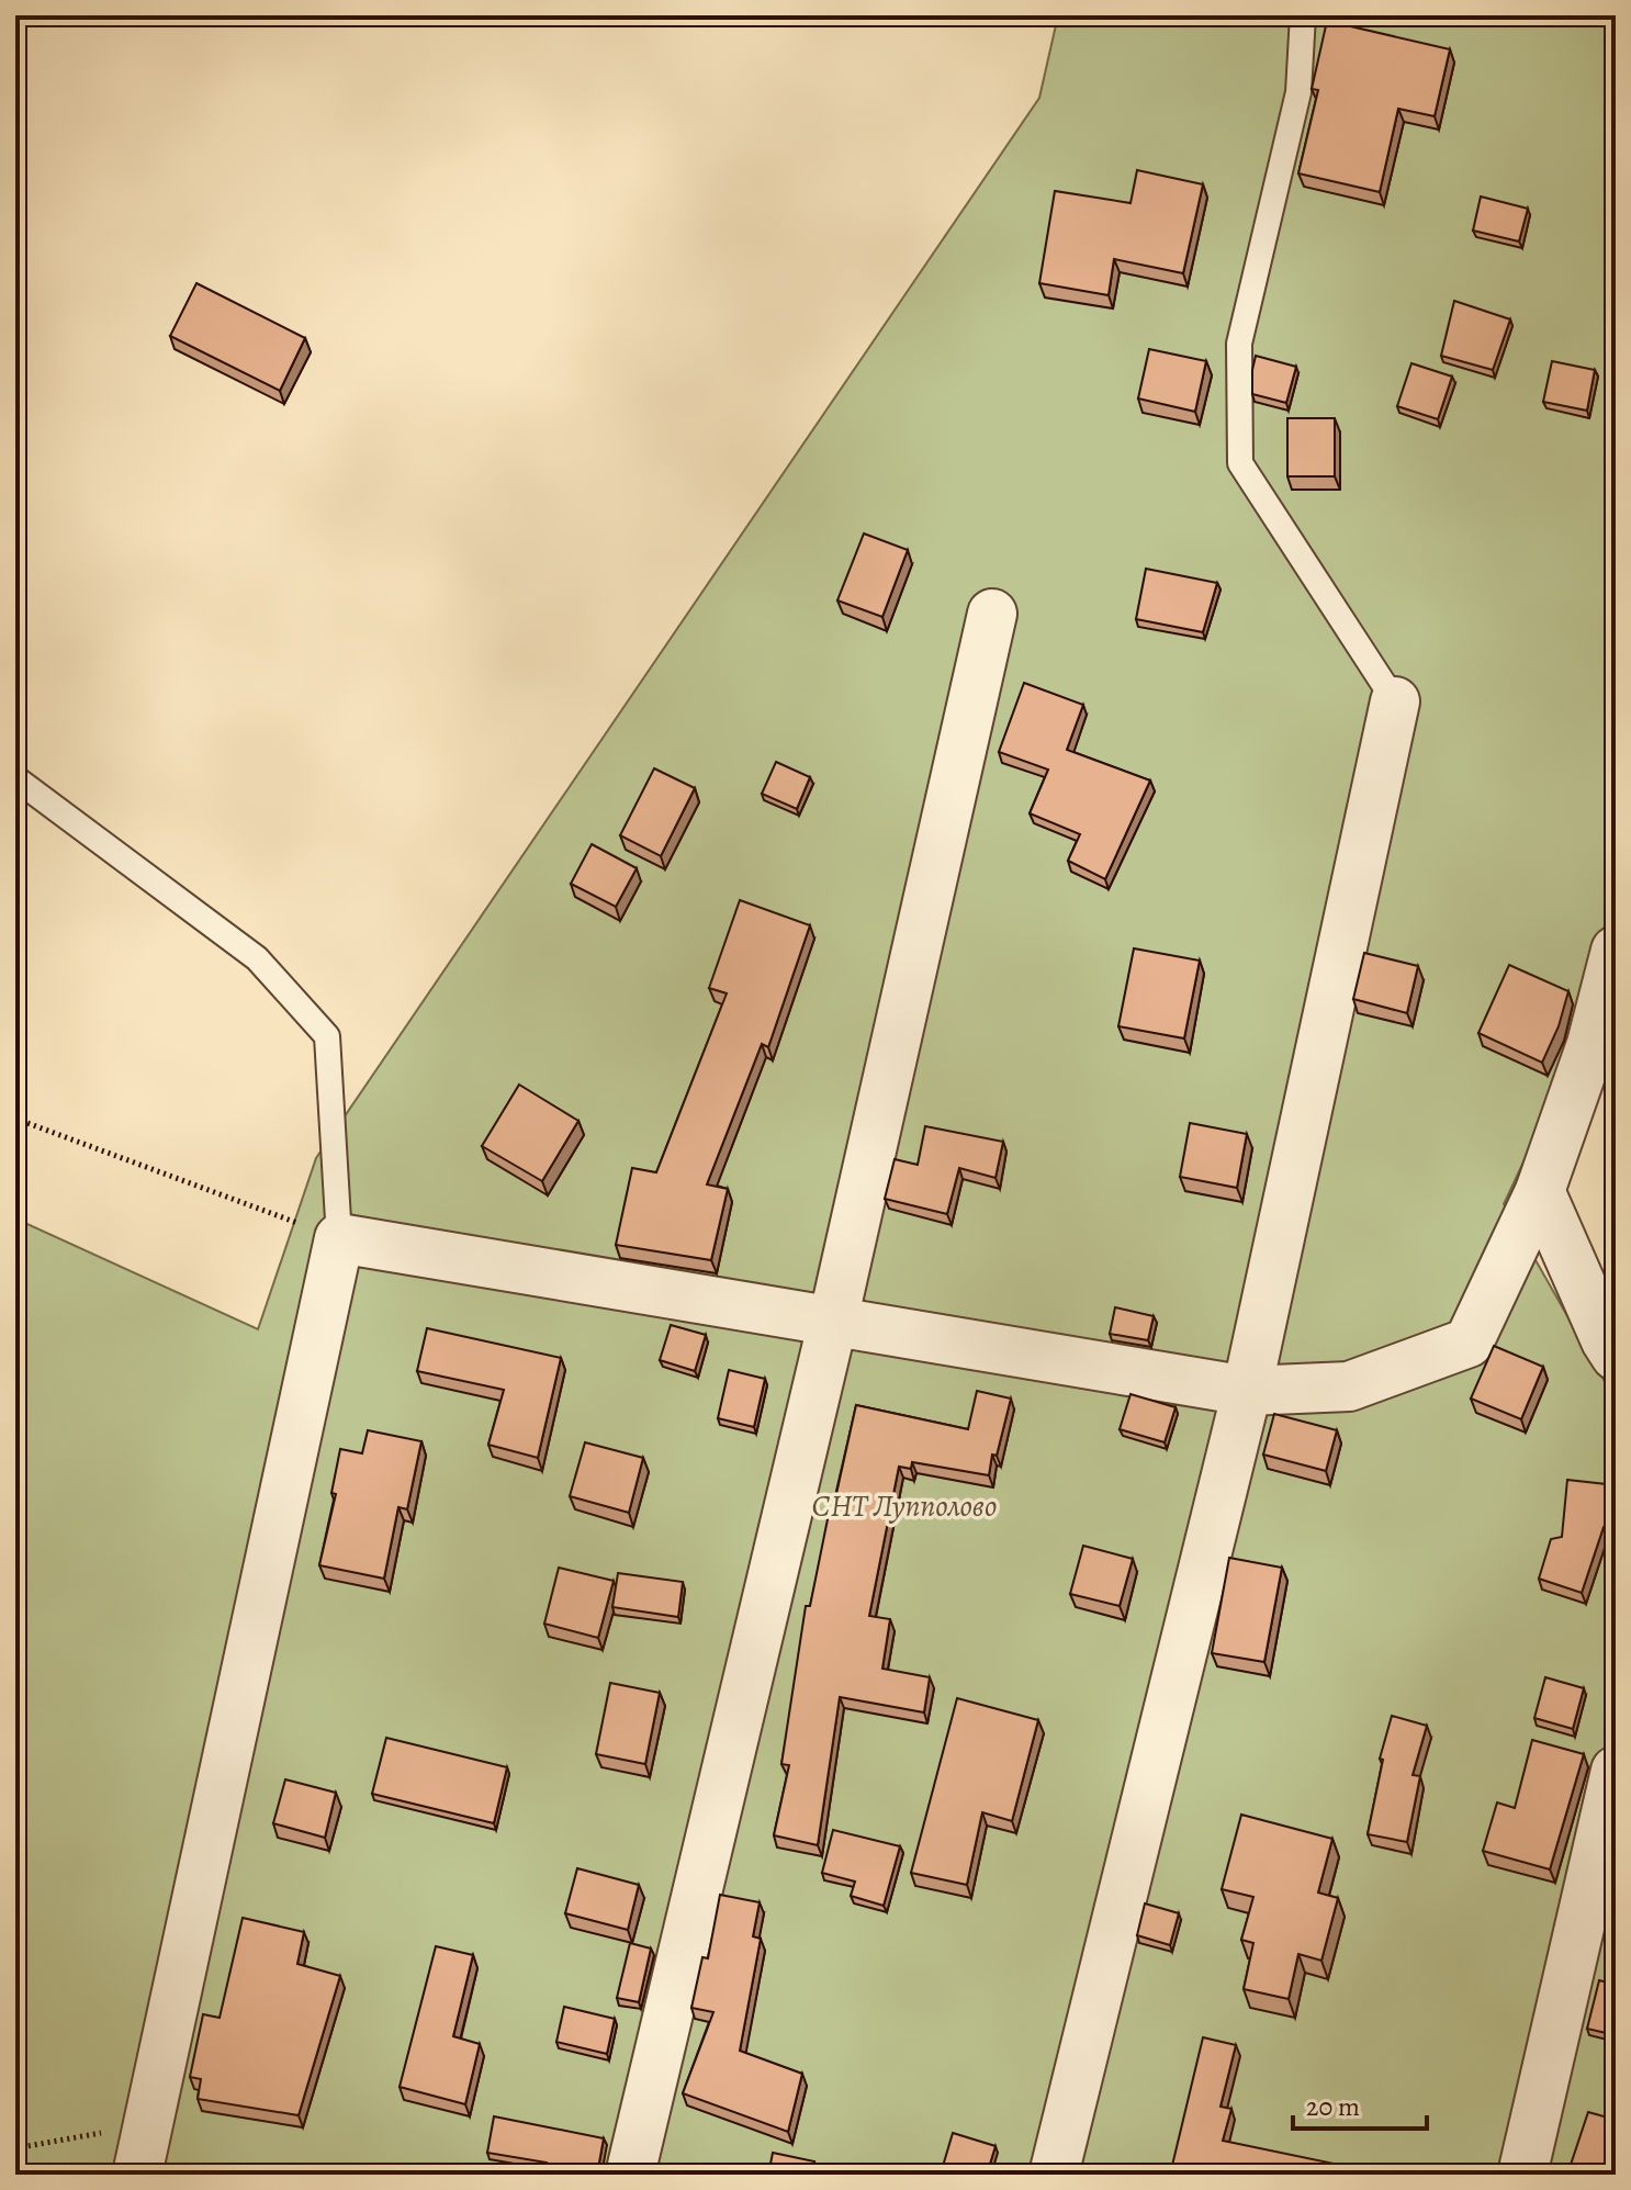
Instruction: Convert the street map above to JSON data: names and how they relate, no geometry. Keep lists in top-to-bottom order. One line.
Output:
{"parks":["СНТ Лупполово"],"scale_bar":"20 m"}
